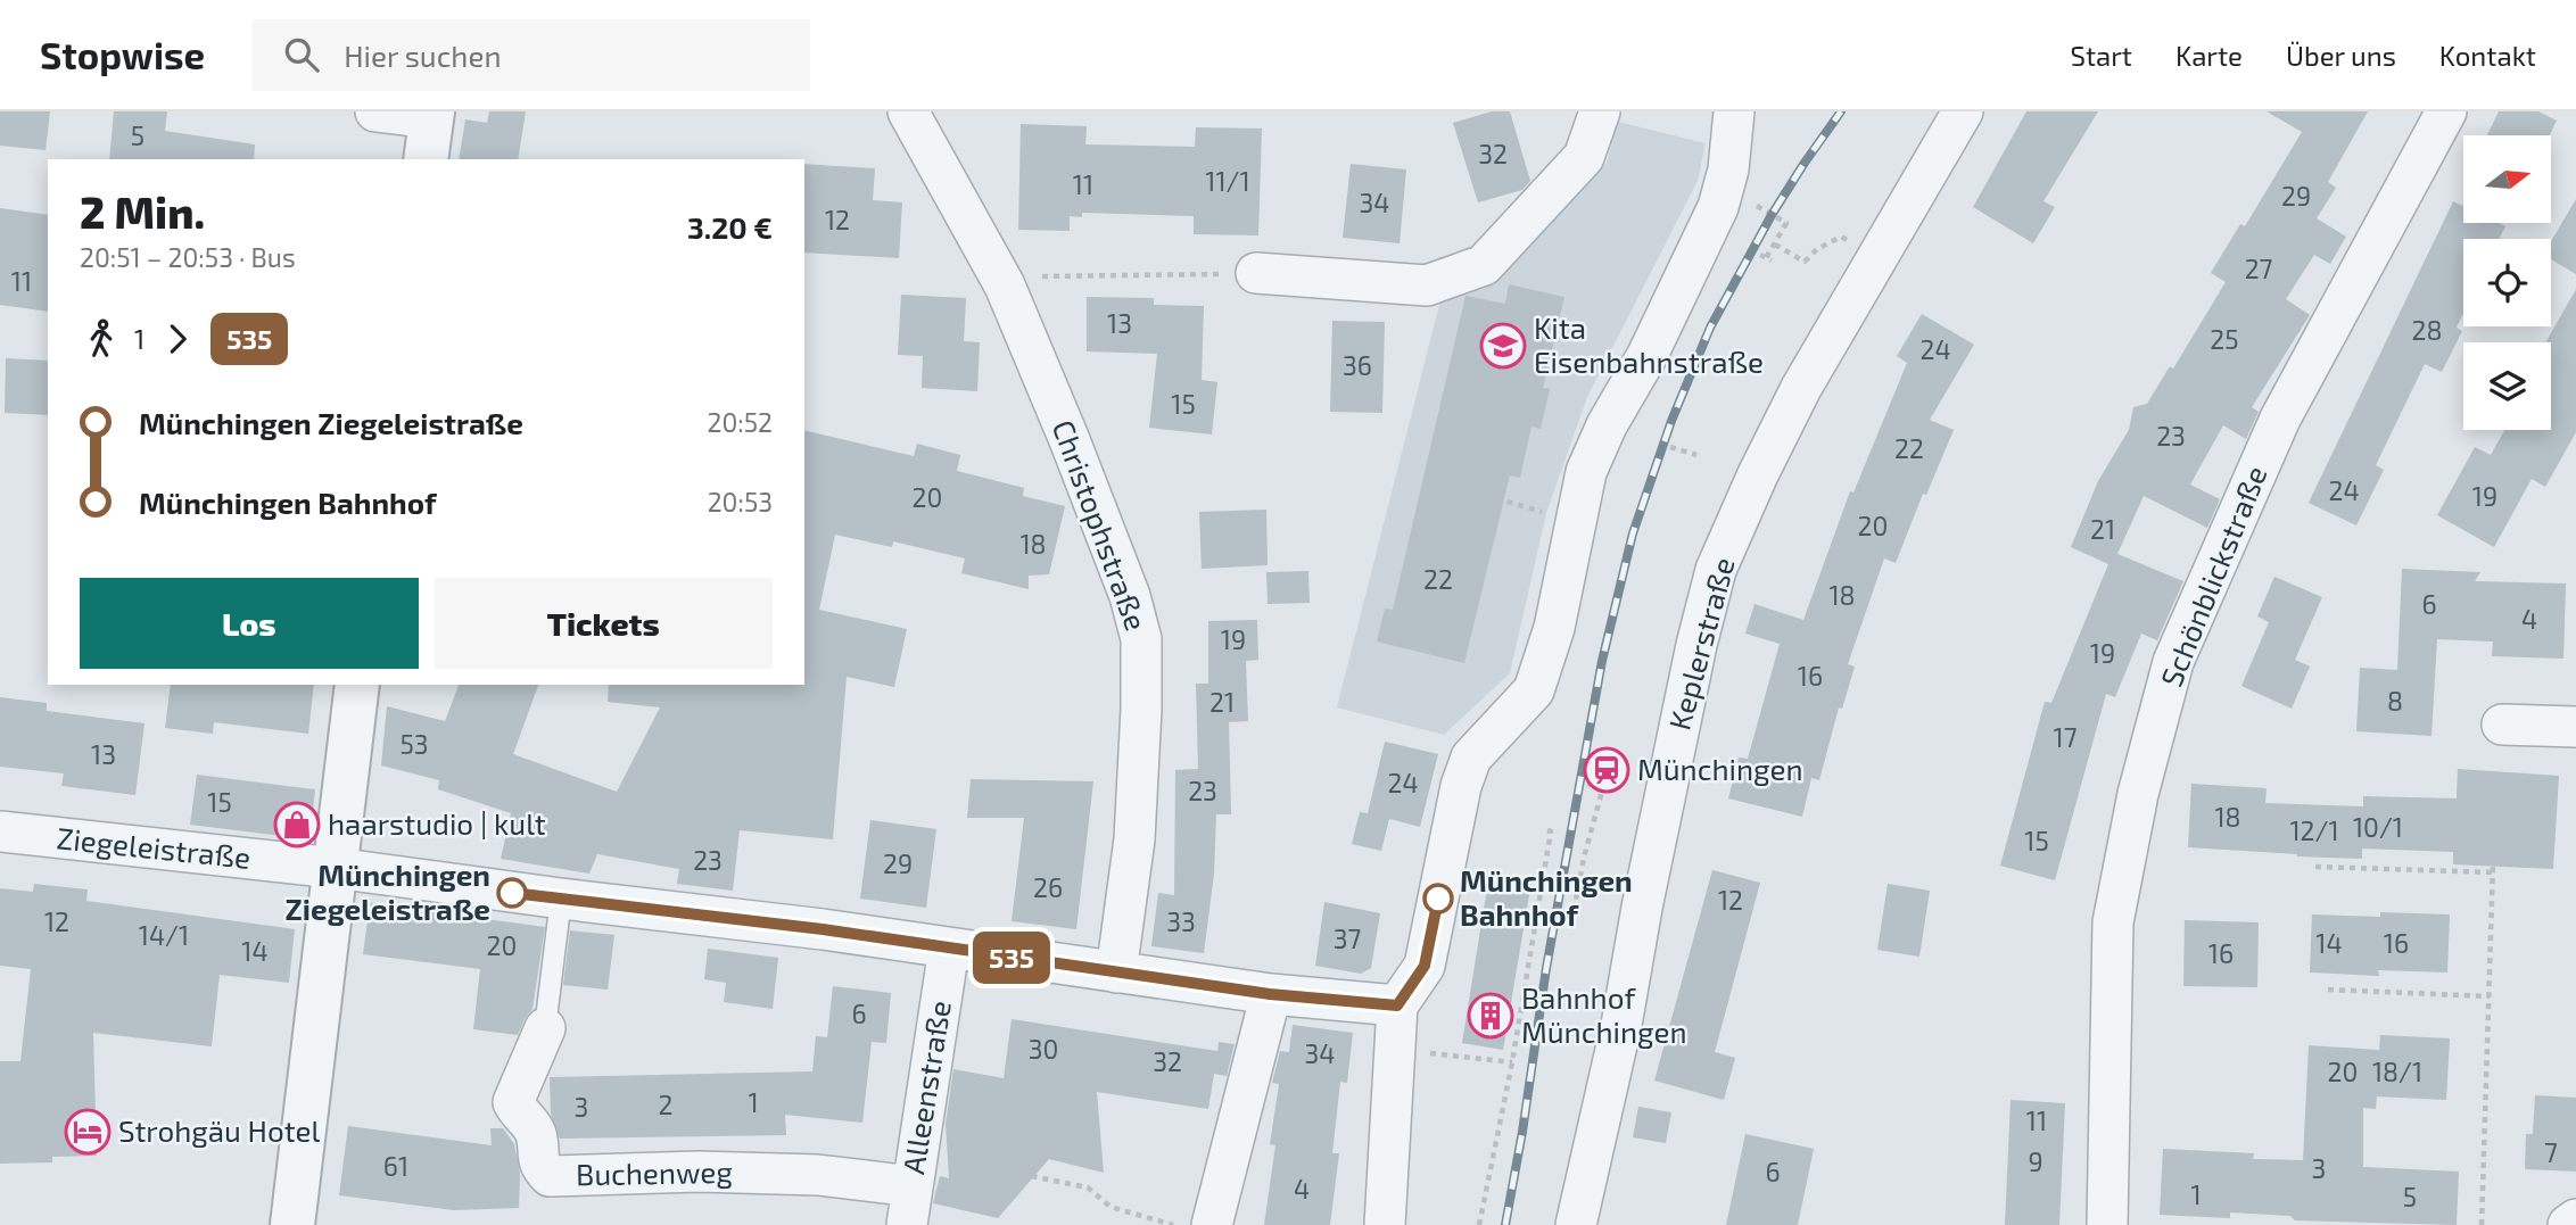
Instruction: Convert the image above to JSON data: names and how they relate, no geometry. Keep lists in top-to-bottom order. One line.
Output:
{"streets":{"street":["Christophstraße","Schönblickstraße","Keplerstraße","Ziegeleistraße","Alleenstraße","Buchenweg"]},"crossings":[["Christophstraße","Ziegeleistraße"],["Ziegeleistraße","Alleenstraße"],["Ziegeleistraße","Buchenweg"],["Alleenstraße","Buchenweg"]],"places":{"school or university":["Kita Eisenbahnstraße"],"station":["Münchingen"],"shop":["haarstudio | kult"],"other":["Münchingen Ziegeleistraße","Münchingen Bahnhof"],"building":["Bahnhof Münchingen"],"hotel":["Strohgäu Hotel"]},"lines":["bus line 535"],"house_numbers":["5","32","11/1","11","29","34","12","27","11","13","28","25","24","36","15","23","22","24","19","20","20","21","18","22","18","6","4","19","19","16","8","21","17","53","13","24","23","15","18","10/1","12/1","15","23","29","26","12","12","33","14/1","37","14","16","20","14","16","6","30","34","32","20","18/1","1","2","3","11","7","9","61","3","6","4","1","5"],"north":"right","page":{"header":"Stopwise","search":"Hier suchen","nav":["Start","Karte","Über uns","Kontakt"],"on_map":"535","heading":["2 Min.","20:51 – 20:53 · Bus","3.20 €"],"legs":["1","535"],"list":[{"name":"Münchingen Ziegeleistraße","value":"20:52"},{"name":"Münchingen Bahnhof","value":"20:53"}],"buttons":["Los","Tickets"]}}
